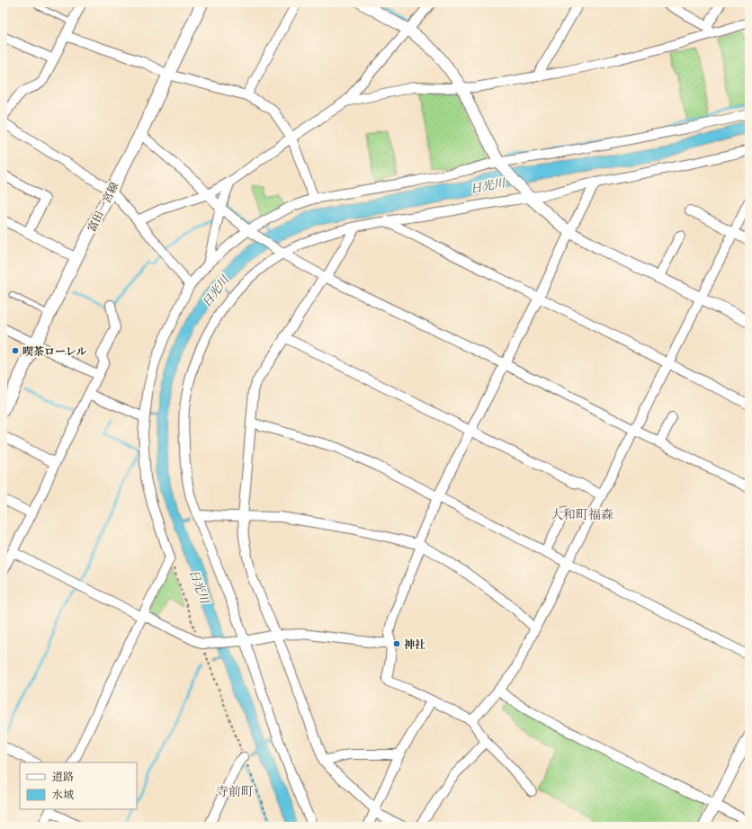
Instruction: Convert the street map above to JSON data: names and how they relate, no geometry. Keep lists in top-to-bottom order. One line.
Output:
{"streets":{"main road":["富田一宮線"]},"districts":["大和町福森","寺前町"],"water":["日光川"],"places":["喫茶ローレル","神社"],"legend":["道路","水域"]}
